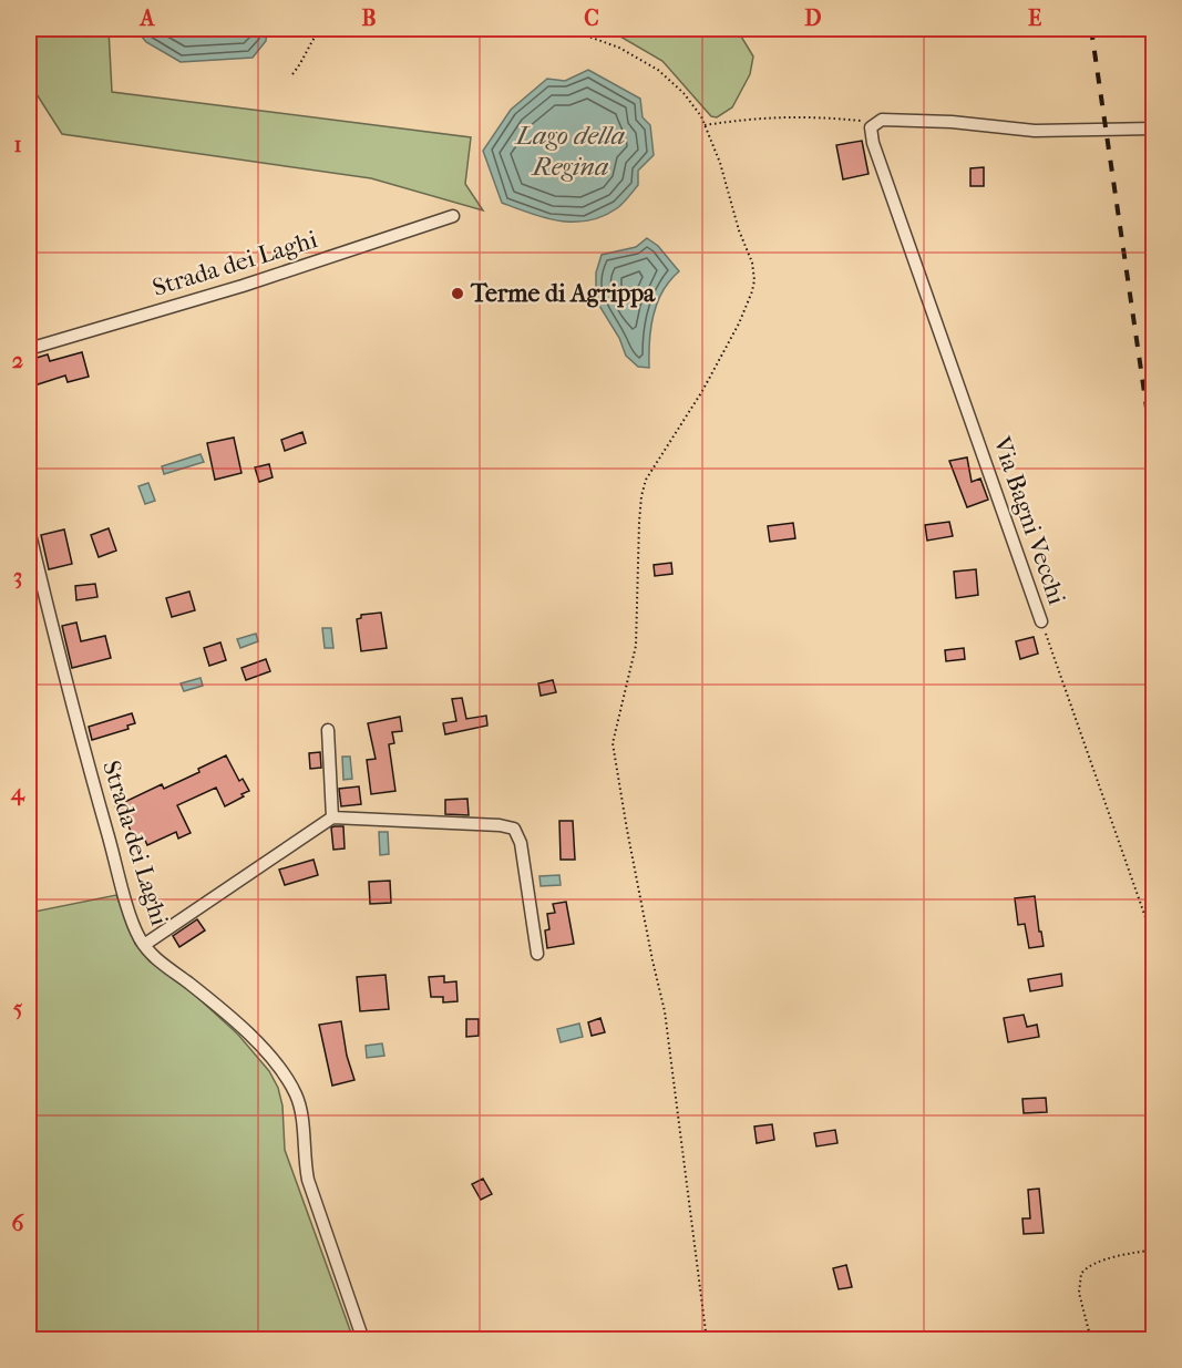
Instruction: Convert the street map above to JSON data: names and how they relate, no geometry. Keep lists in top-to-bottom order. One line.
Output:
{"streets":{"street":["Strada dei Laghi","Via Bagni Vecchi"]},"water":["Lago della Regina"],"places":["Terme di Agrippa"],"grid":{"columns":["A","B","C","D","E"],"rows":["1","2","3","4","5","6"]}}
